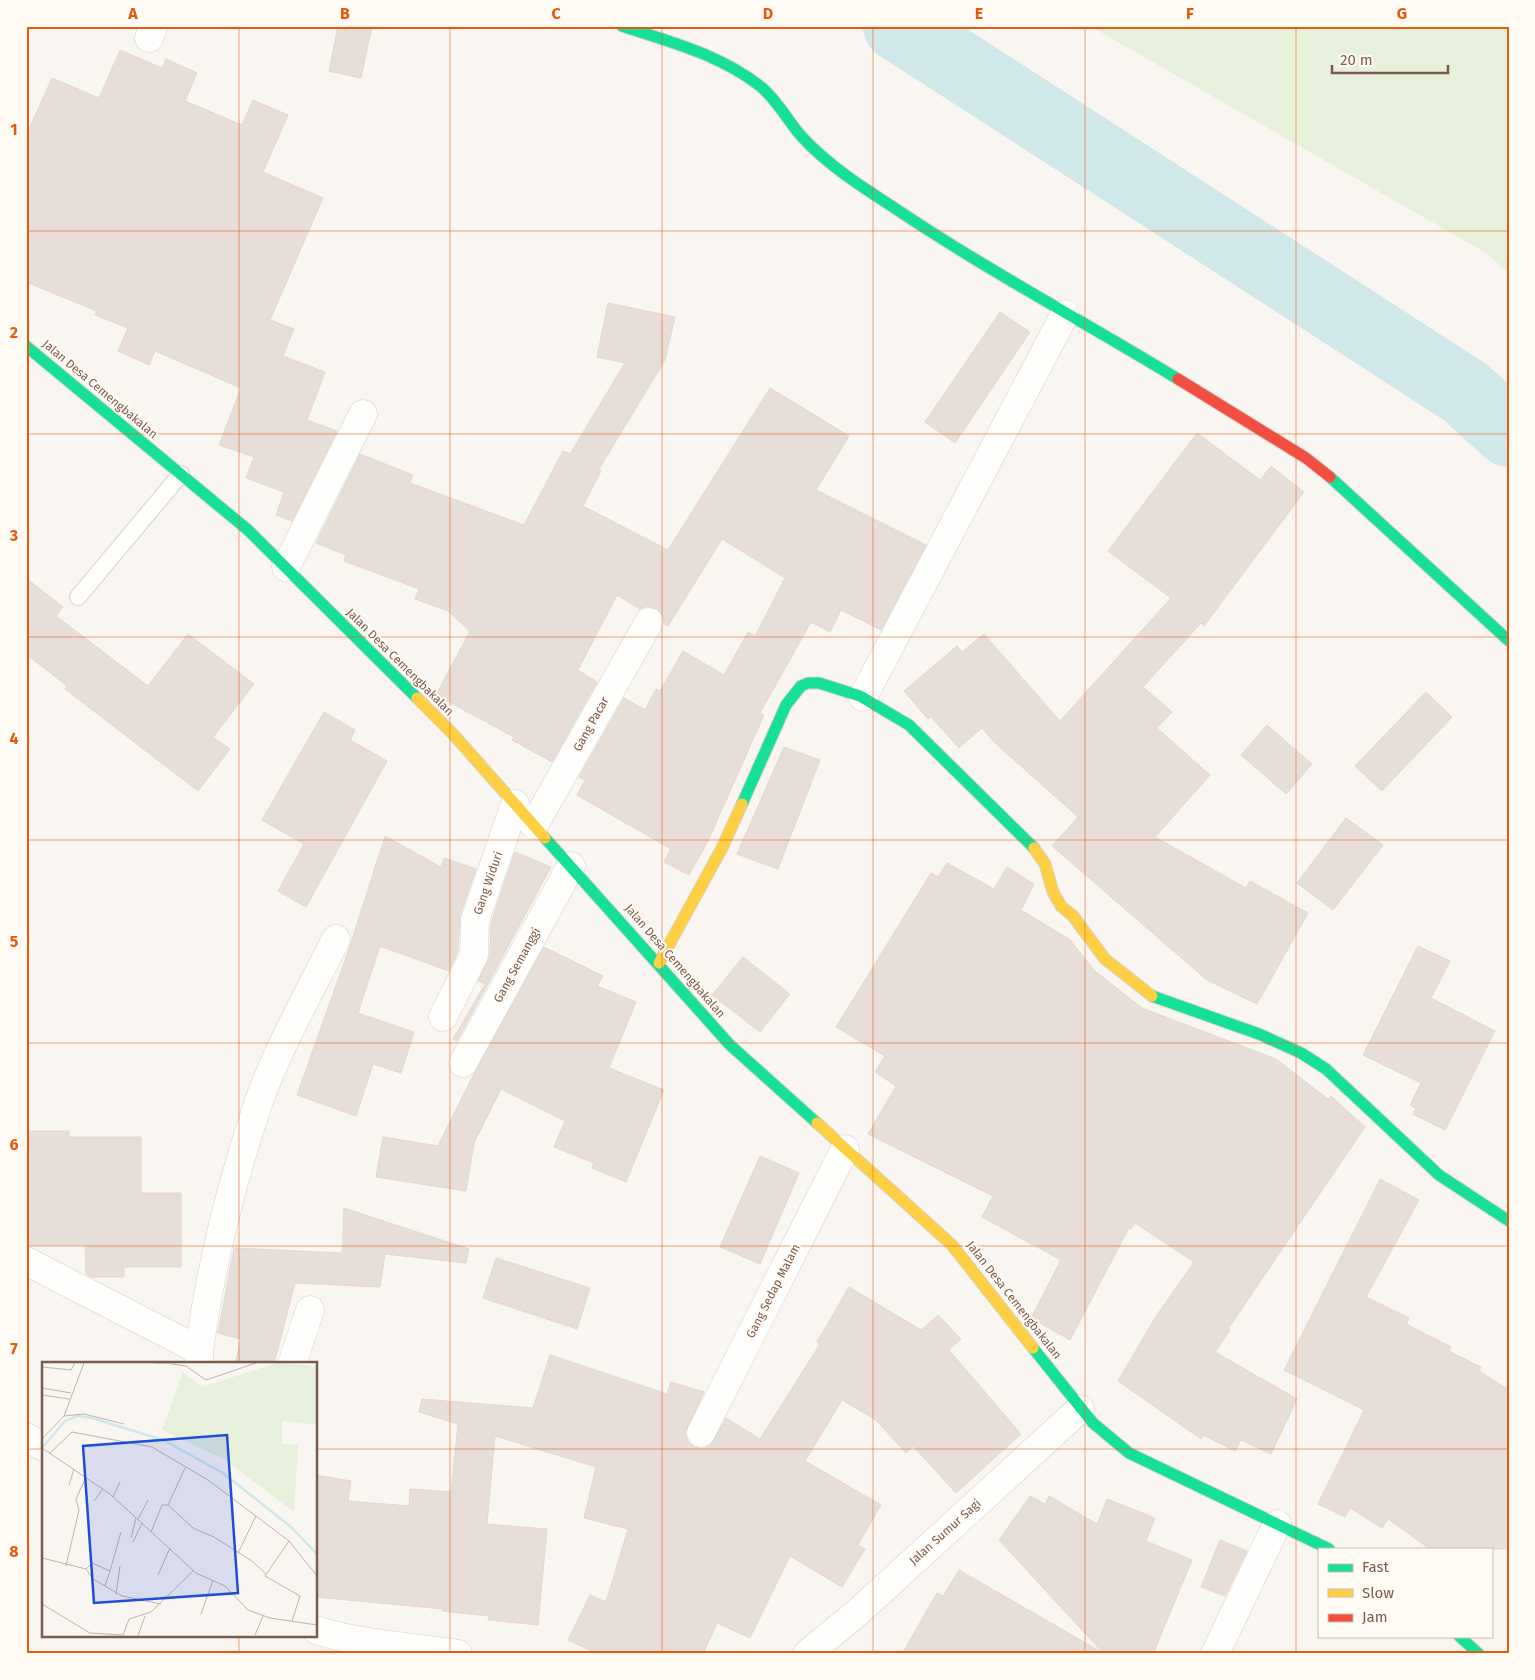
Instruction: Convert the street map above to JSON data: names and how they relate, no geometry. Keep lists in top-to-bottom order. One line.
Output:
{"streets":{"street":["Jalan Desa Cemengbakalan","Gang Pacar","Gang Widuri","Gang Semanggi","Gang Sedap Malam","Jalan Sumur Sagi"]},"crossings":[["Jalan Desa Cemengbakalan","Gang Pacar"],["Jalan Desa Cemengbakalan","Gang Widuri"],["Jalan Desa Cemengbakalan","Gang Semanggi"],["Jalan Desa Cemengbakalan","Gang Sedap Malam"],["Jalan Desa Cemengbakalan","Jalan Sumur Sagi"]],"legend":["Fast","Slow","Jam"],"scale_bar":"20 m","grid":{"columns":["A","B","C","D","E","F","G"],"rows":["1","2","3","4","5","6","7","8"]}}
